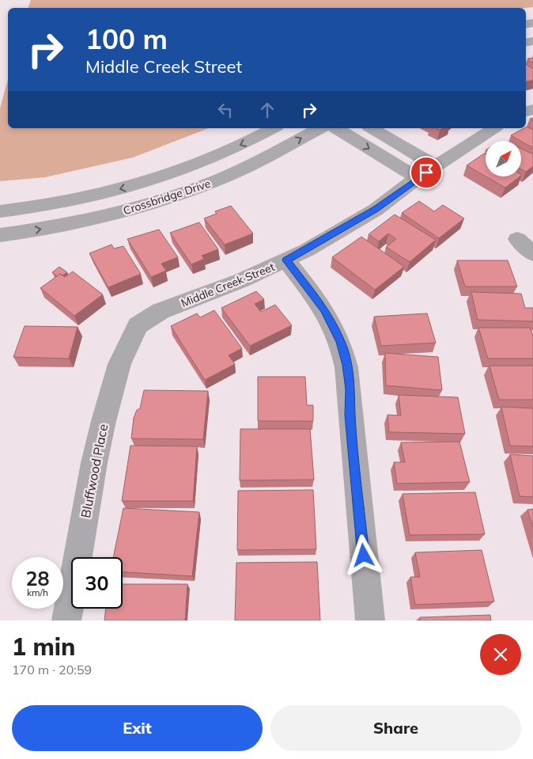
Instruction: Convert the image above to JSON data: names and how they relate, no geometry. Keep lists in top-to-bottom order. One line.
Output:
{"streets":{"street":["Crossbridge Drive","Middle Creek Street","Bluffwood Place"]},"crossings":[["Middle Creek Street","Bluffwood Place"]],"north":"top right","page":{"turn":["100 m","Middle Creek Street"],"speed":"28 km/h","limit":"30","heading":["1 min","170 m · 20:59"],"buttons":["Exit","Share"]}}
